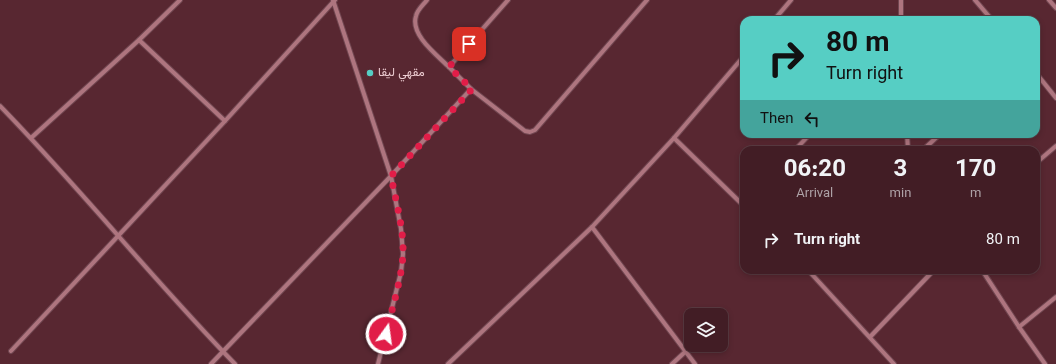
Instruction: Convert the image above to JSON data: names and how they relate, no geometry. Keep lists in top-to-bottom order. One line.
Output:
{"places":["مقهي ليقا"],"page":{"turn":["80 m","Turn right"],"then":"Then","eta":["06:20","Arrival","3","min","170","m"],"list":[{"name":"Turn right","value":"80 m"}]}}
